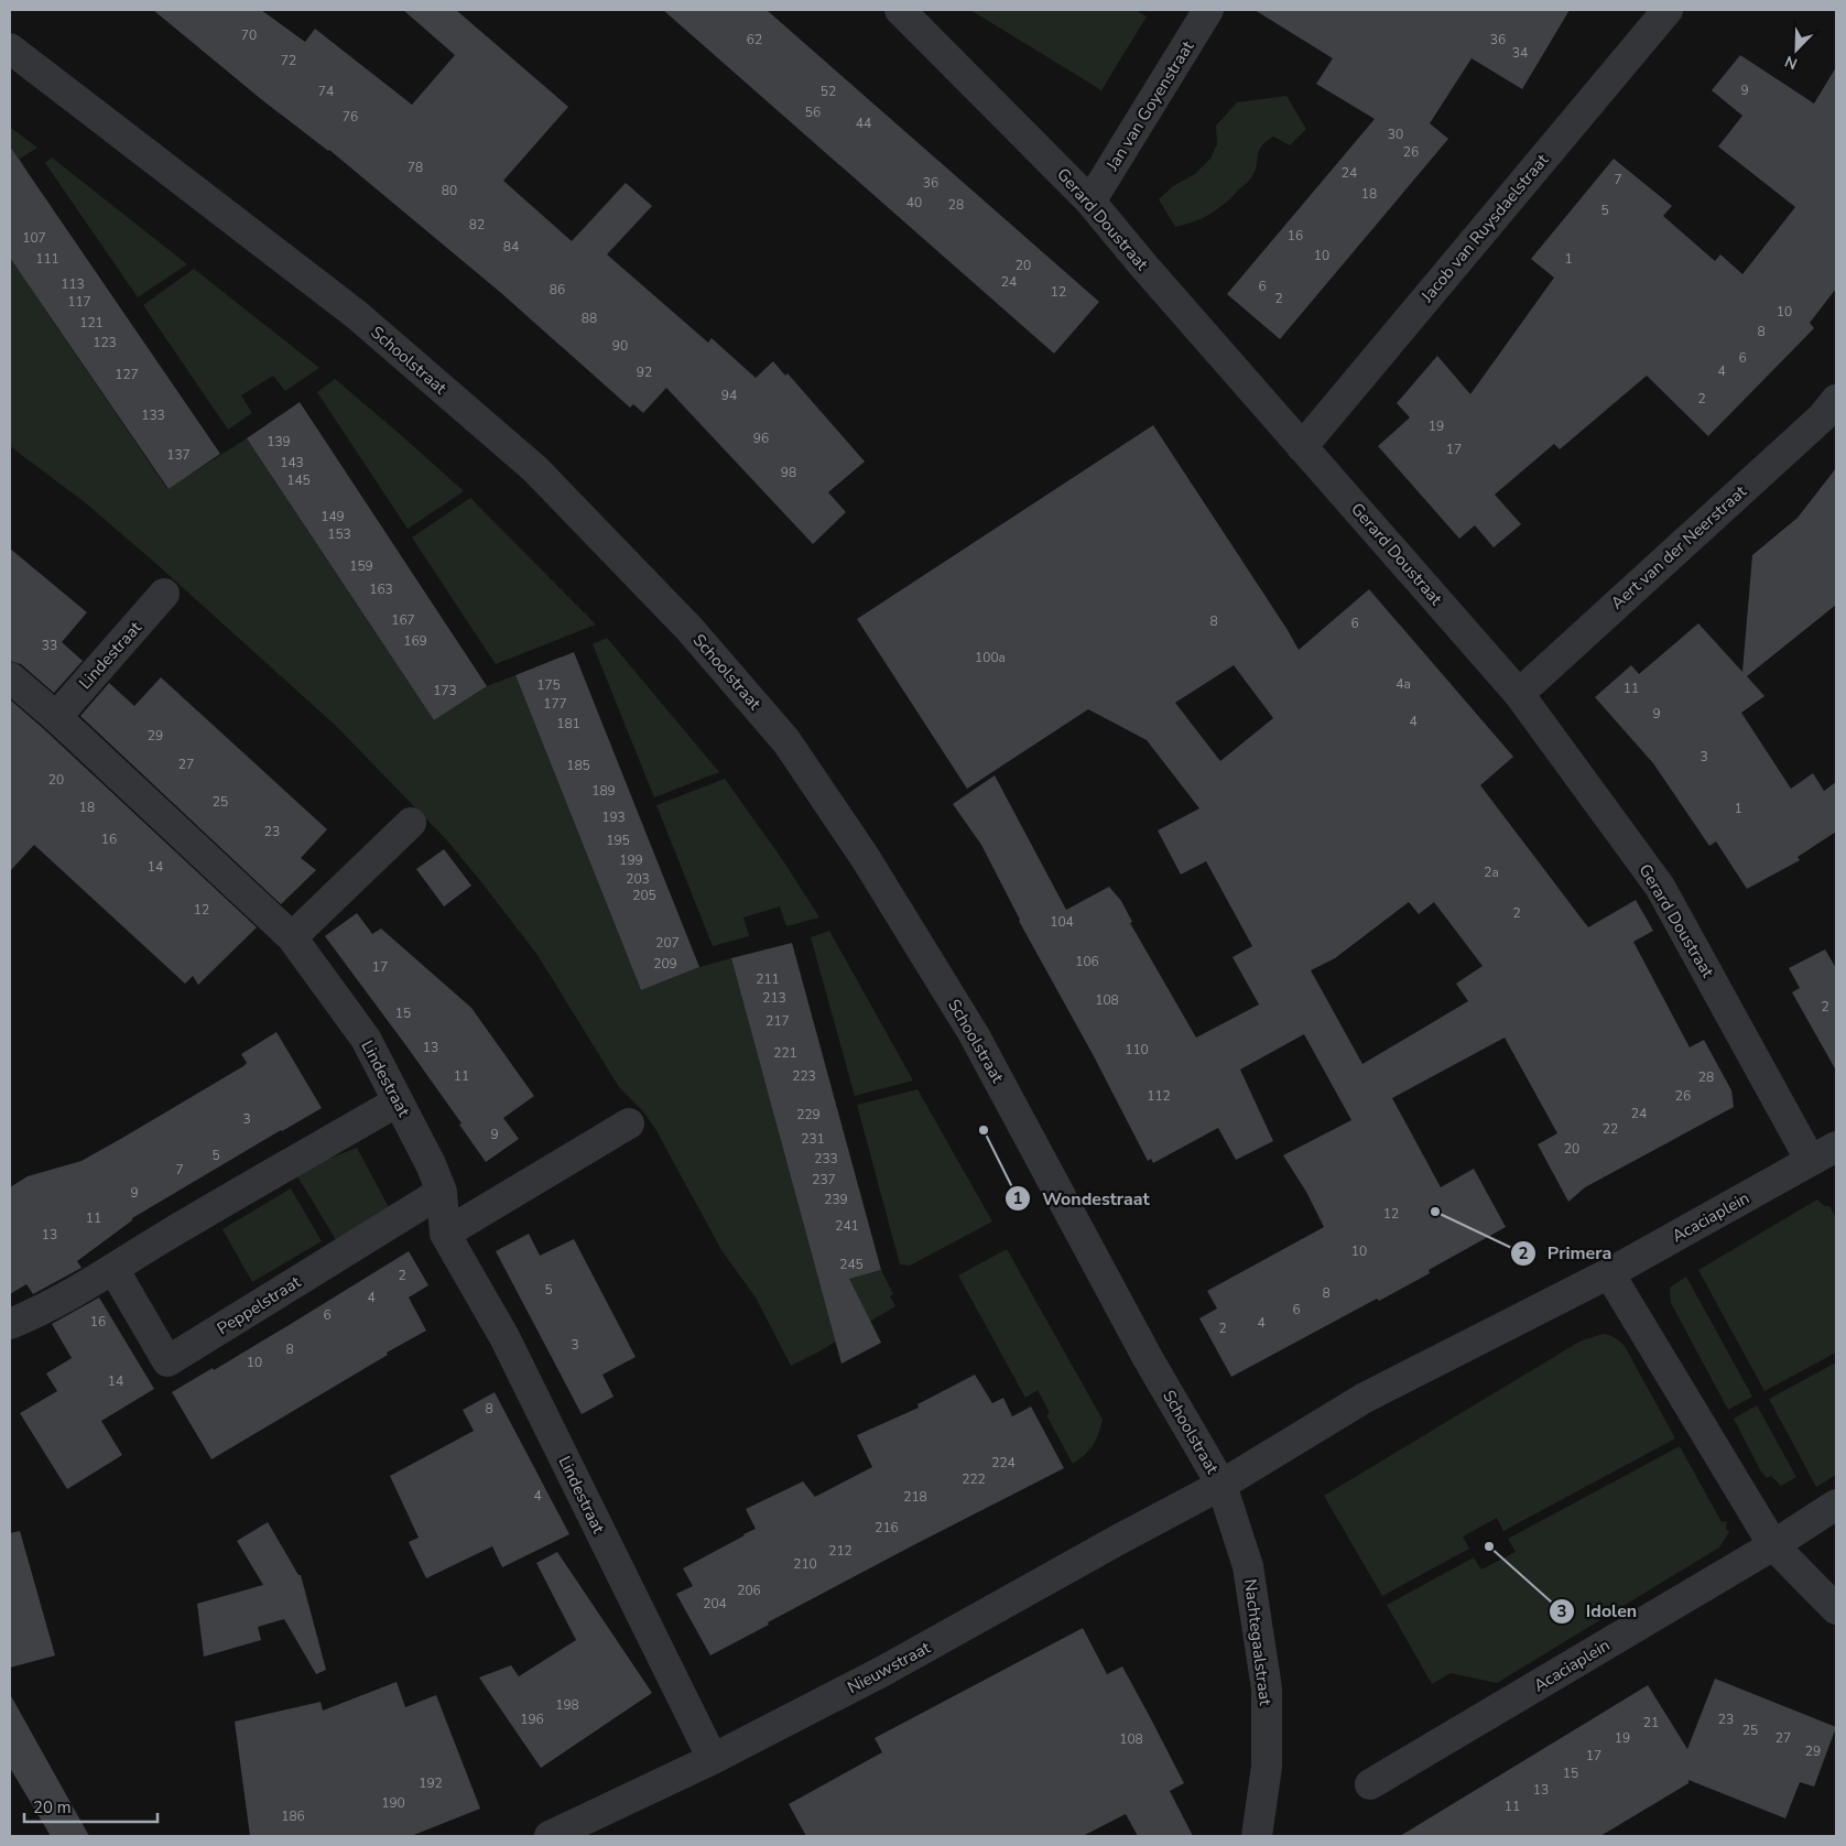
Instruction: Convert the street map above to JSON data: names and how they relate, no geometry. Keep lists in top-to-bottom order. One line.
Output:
{"streets":{"street":["Jan van Goyenstraat","Gerard Doustraat","Jacob van Ruysdaelstraat","Schoolstraat","Aert van der Neerstraat","Lindestraat","Acaciaplein","Peppelstraat","Nachtegaalstraat","Nieuwstraat"]},"crossings":[["Jan van Goyenstraat","Gerard Doustraat"],["Gerard Doustraat","Jacob van Ruysdaelstraat"],["Gerard Doustraat","Aert van der Neerstraat"],["Gerard Doustraat","Acaciaplein"],["Schoolstraat","Acaciaplein"],["Schoolstraat","Nachtegaalstraat"],["Schoolstraat","Nieuwstraat"],["Lindestraat","Peppelstraat"],["Lindestraat","Nieuwstraat"],["Acaciaplein","Nachtegaalstraat"],["Acaciaplein","Nieuwstraat"],["Nachtegaalstraat","Nieuwstraat"]],"places":["Wondestraat","Primera","Idolen"],"house_numbers":["70","62","36","34","72","9","74","52","56","76","44","30","26","78","24","7","36","80","18","40","28","5","82","16","107","84","10","111","1","20","24","113","6","86","12","2","117","10","88","121","8","123","90","6","4","92","127","94","2","133","19","96","139","17","137","143","98","145","149","153","159","163","167","8","6","169","33","100a","4a","175","11","173","177","9","4","181","29","3","27","185","20","189","25","18","1","193","23","16","195","199","14","2a","203","205","12","2","104","207","106","209","17","211","213","108","2","15","217","13","110","221","11","223","28","112","26","24","229","3","22","9","231","20","5","233","7","237","9","239","12","11","241","13","10","245","2","5","8","4","6","6","16","4","2","3","8","10","14","8","224","222","4","218","216","212","210","206","204","198","196","23","21","25","19","27","108","29","17","15","192","13","190","11","186"],"scale_bar":"20 m","north":"bottom left"}
